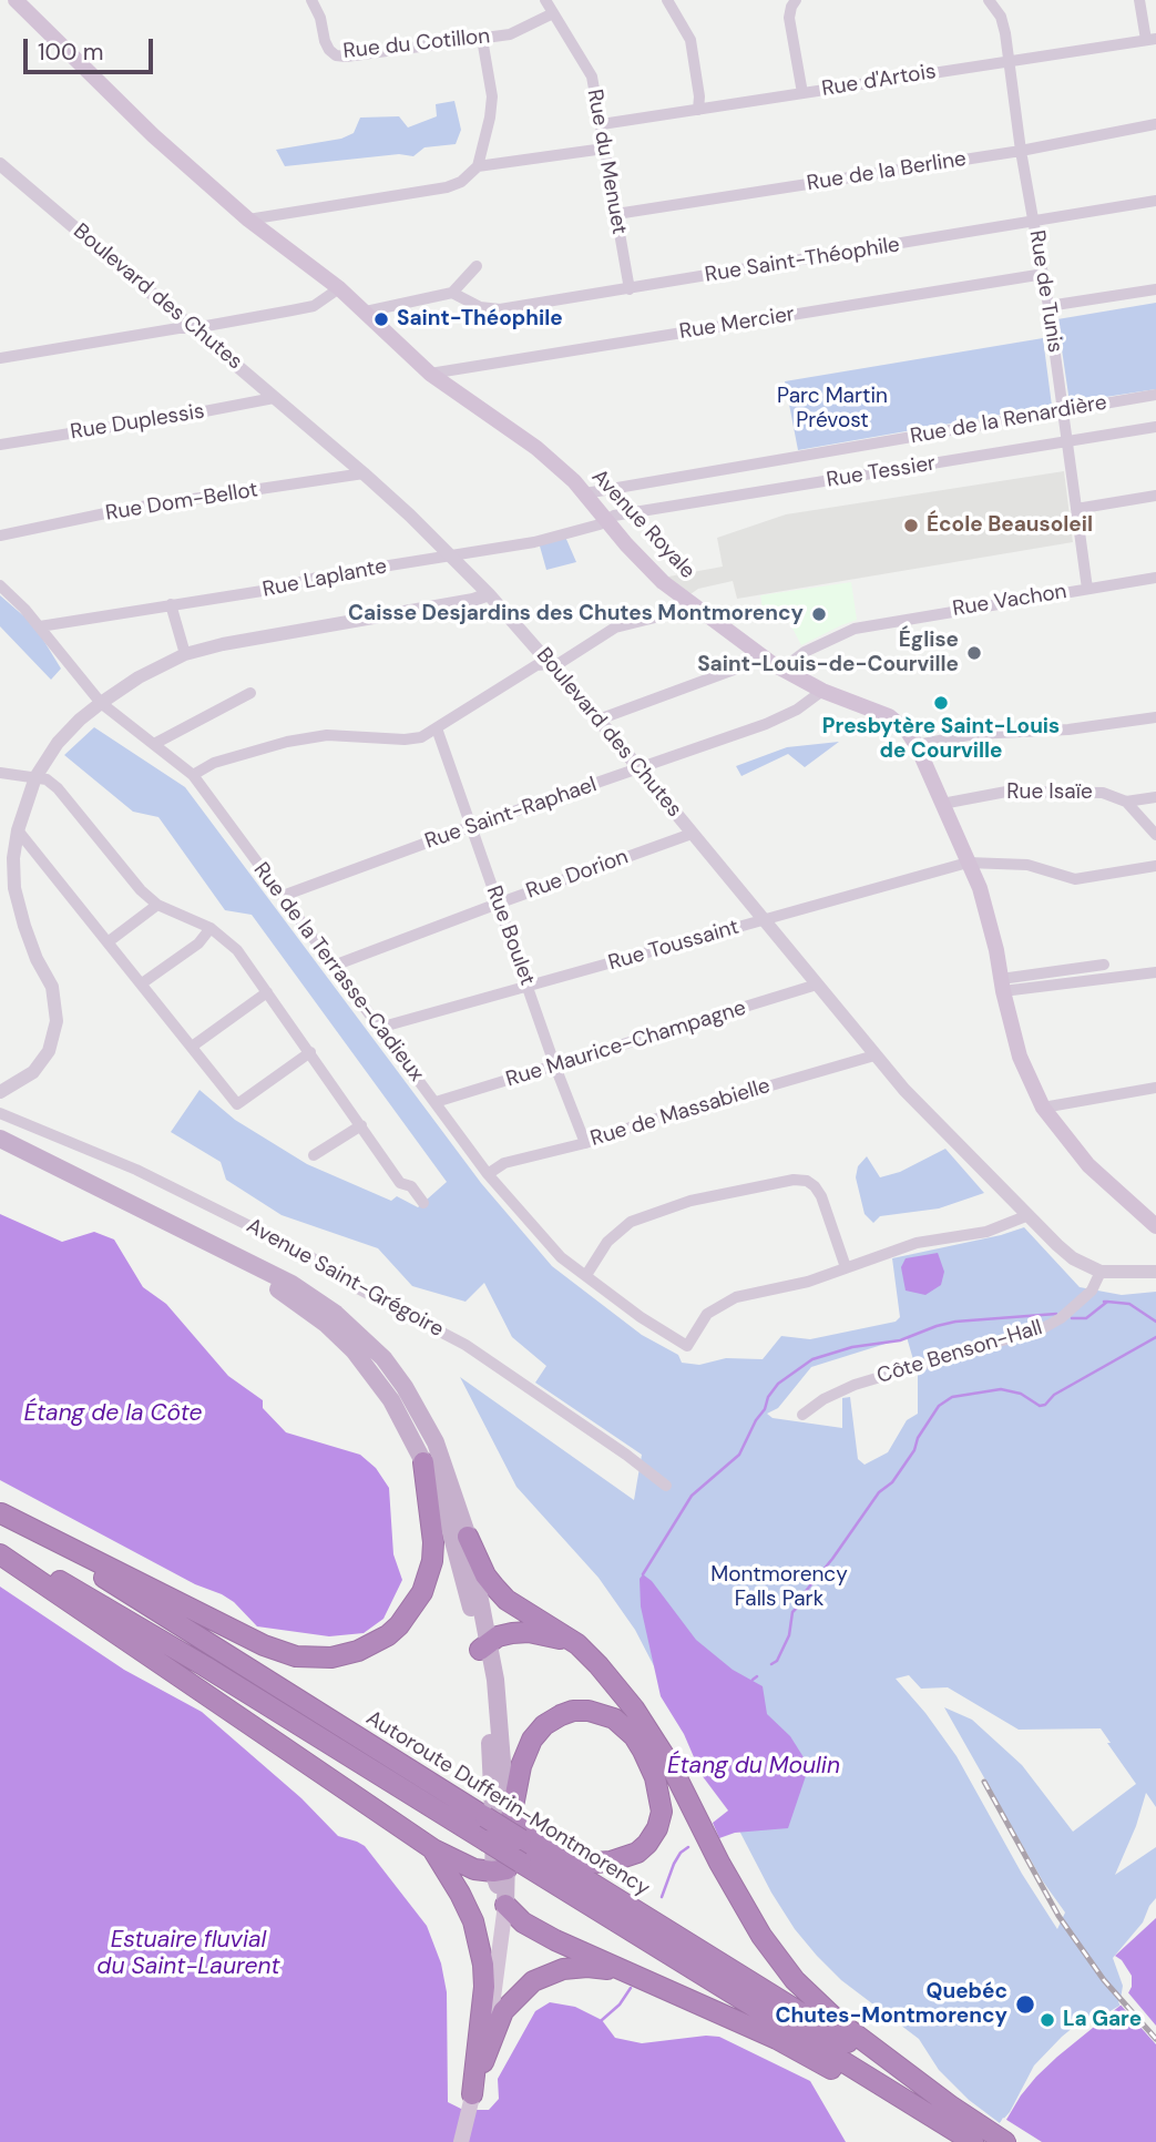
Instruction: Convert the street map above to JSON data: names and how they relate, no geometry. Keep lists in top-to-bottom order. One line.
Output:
{"streets":{"highway":["Autoroute Dufferin-Montmorency"],"main road":["Avenue Royale"],"street":["Rue du Cotillon","Rue d'Artois","Rue du Menuet","Rue de la Berline","Rue Saint-Théophile","Rue de Tunis","Boulevard des Chutes","Rue Mercier","Rue de la Renardière","Rue Duplessis","Rue Tessier","Rue Dom-Bellot","Rue Laplante","Rue Vachon","Rue Isaïe","Rue Saint-Raphael","Rue Dorion","Rue Boulet","Rue Toussaint","Rue de la Terrasse-Cadieux","Rue Maurice-Champagne","Rue de Massabielle","Avenue Saint-Grégoire","Côte Benson-Hall"]},"crossings":[["Rue du Cotillon","Rue du Menuet"],["Rue d'Artois","Rue du Menuet"],["Rue d'Artois","Rue de Tunis"],["Rue du Menuet","Rue de la Berline"],["Rue du Menuet","Rue Saint-Théophile"],["Rue de la Berline","Rue de Tunis"],["Rue Saint-Théophile","Rue de Tunis"],["Rue de Tunis","Rue Mercier"],["Rue de Tunis","Rue de la Renardière"],["Rue de Tunis","Rue Tessier"],["Rue de Tunis","Rue Vachon"],["Boulevard des Chutes","Rue Duplessis"],["Boulevard des Chutes","Rue Dom-Bellot"],["Boulevard des Chutes","Rue Laplante"],["Boulevard des Chutes","Rue Saint-Raphael"],["Boulevard des Chutes","Rue Dorion"],["Boulevard des Chutes","Rue Toussaint"],["Boulevard des Chutes","Rue Maurice-Champagne"],["Boulevard des Chutes","Rue de Massabielle"],["Boulevard des Chutes","Côte Benson-Hall"],["Rue Mercier","Avenue Royale"],["Rue de la Renardière","Avenue Royale"],["Rue Tessier","Avenue Royale"],["Rue Tessier","Rue Laplante"],["Avenue Royale","Rue Laplante"],["Avenue Royale","Rue Vachon"],["Avenue Royale","Rue Isaïe"],["Avenue Royale","Rue Saint-Raphael"],["Avenue Royale","Rue Toussaint"],["Rue Laplante","Rue de la Terrasse-Cadieux"],["Rue Saint-Raphael","Rue Boulet"],["Rue Saint-Raphael","Rue de la Terrasse-Cadieux"],["Rue Dorion","Rue Boulet"],["Rue Dorion","Rue de la Terrasse-Cadieux"],["Rue Boulet","Rue Toussaint"],["Rue Boulet","Rue Maurice-Champagne"],["Rue Boulet","Rue de Massabielle"],["Rue Toussaint","Rue de la Terrasse-Cadieux"],["Rue de la Terrasse-Cadieux","Rue Maurice-Champagne"],["Rue de la Terrasse-Cadieux","Rue de Massabielle"]],"water":["Étang de la Côte","Étang du Moulin","Estuaire fluvial du Saint-Laurent"],"parks":["Parc Martin Prévost","Montmorency Falls Park"],"places":["Saint-Théophile","École Beausoleil","Caisse Desjardins des Chutes Montmorency","Église Saint-Louis-de-Courville","Presbytère Saint-Louis de Courville","Quebéc Chutes-Montmorency","La Gare"],"scale_bar":"100 m"}
